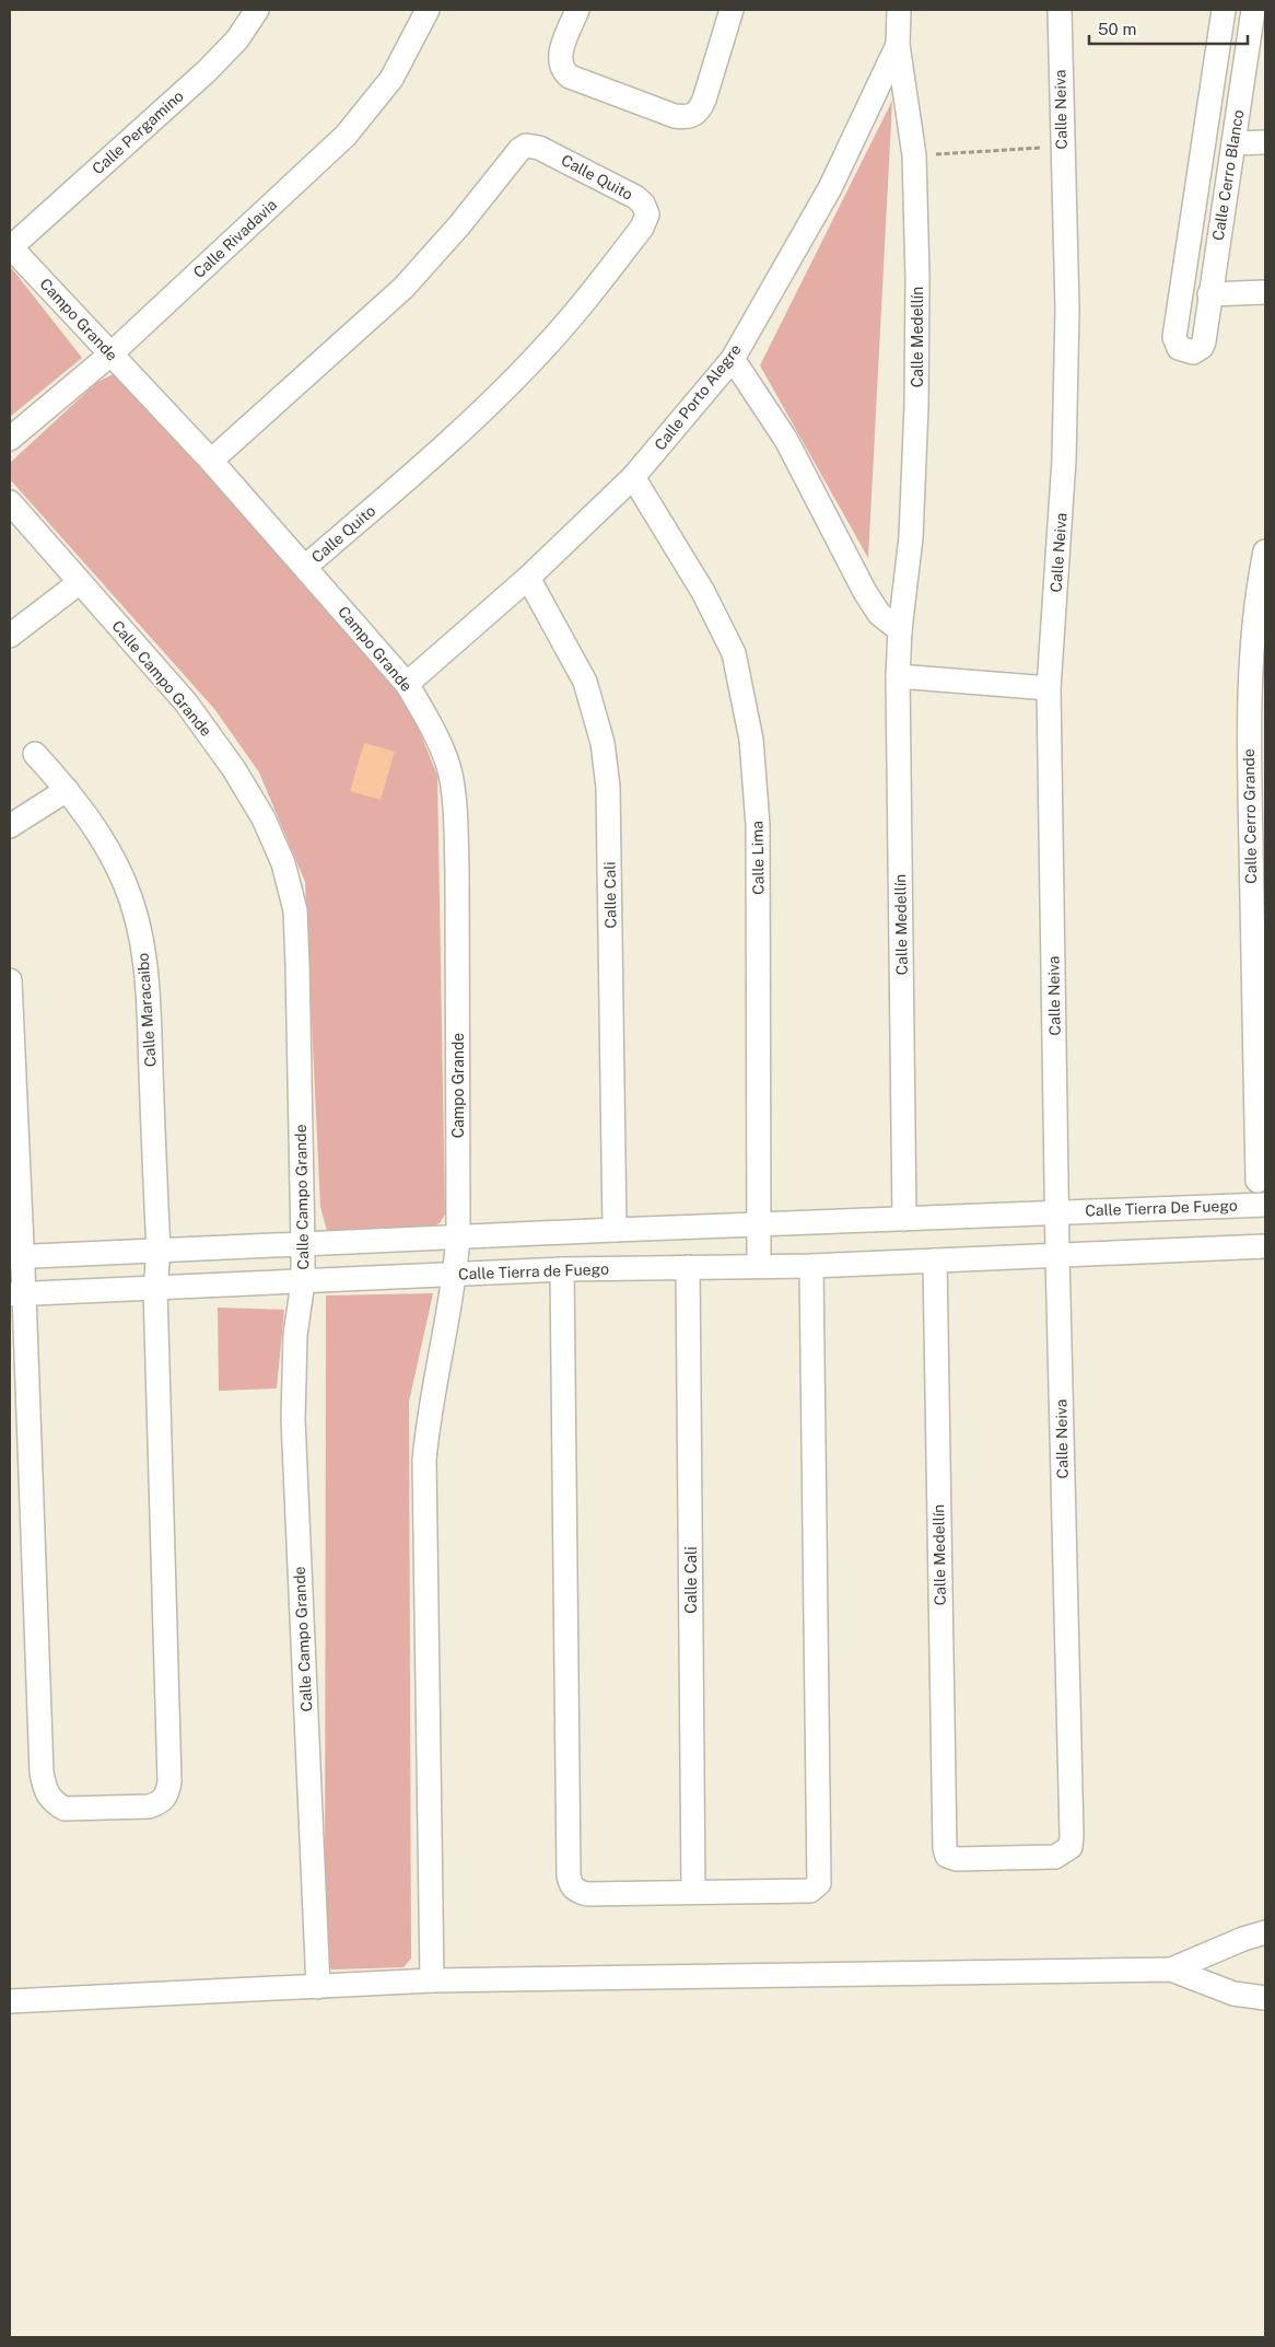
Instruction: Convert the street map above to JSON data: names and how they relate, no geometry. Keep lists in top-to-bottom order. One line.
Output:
{"streets":{"street":["Calle Neiva","Calle Pergamino","Calle Cerro Blanco","Calle Quito","Calle Rivadavia","Campo Grande","Calle Medellín","Calle Porto Alegre","Calle Campo Grande","Calle Cerro Grande","Calle Lima","Calle Cali","Calle Maracaibo","Calle Tierra De Fuego","Calle Tierra de Fuego"]},"crossings":[["Calle Neiva","Calle Medellín"],["Calle Neiva","Calle Tierra De Fuego"],["Calle Neiva","Calle Tierra de Fuego"],["Calle Pergamino","Campo Grande"],["Calle Quito","Campo Grande"],["Calle Rivadavia","Campo Grande"],["Campo Grande","Calle Porto Alegre"],["Calle Medellín","Calle Porto Alegre"],["Calle Medellín","Calle Tierra de Fuego"],["Calle Porto Alegre","Calle Lima"],["Calle Porto Alegre","Calle Cali"],["Calle Campo Grande","Calle Tierra de Fuego"],["Calle Lima","Calle Tierra de Fuego"],["Calle Cali","Calle Tierra de Fuego"],["Calle Maracaibo","Calle Tierra de Fuego"]],"scale_bar":"50 m"}
